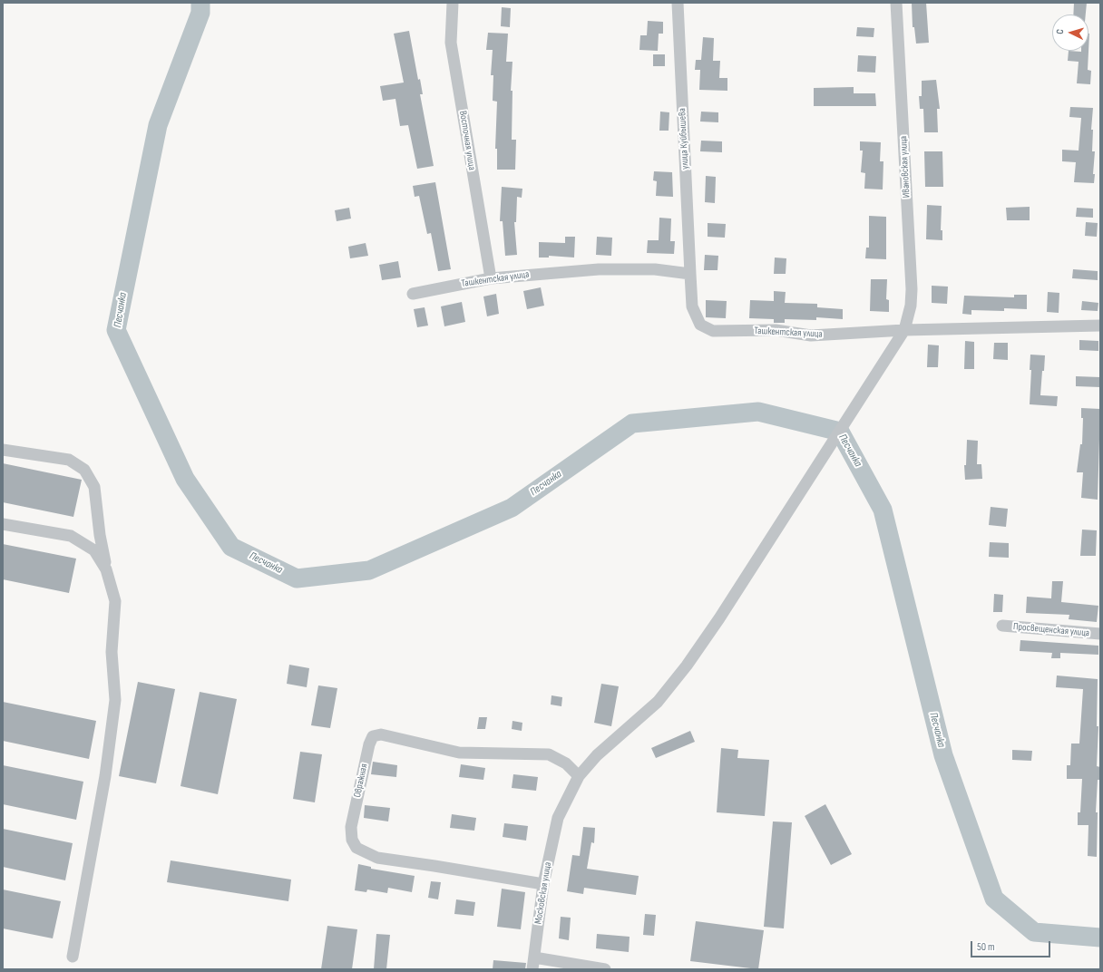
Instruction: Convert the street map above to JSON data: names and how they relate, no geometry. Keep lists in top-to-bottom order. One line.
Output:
{"streets":{"street":["улица Куйбышева","Восточная улица","Ивановская улица","Ташкентская улица","Просвещенская улица","Овражная","Московская улица"]},"crossings":[["улица Куйбышева","Ташкентская улица"],["Восточная улица","Ташкентская улица"],["Ивановская улица","Ташкентская улица"],["Ивановская улица","Овражная"],["Ивановская улица","Московская улица"],["Овражная","Московская улица"]],"water":["Песчанка"],"scale_bar":"50 m","north":"left"}
